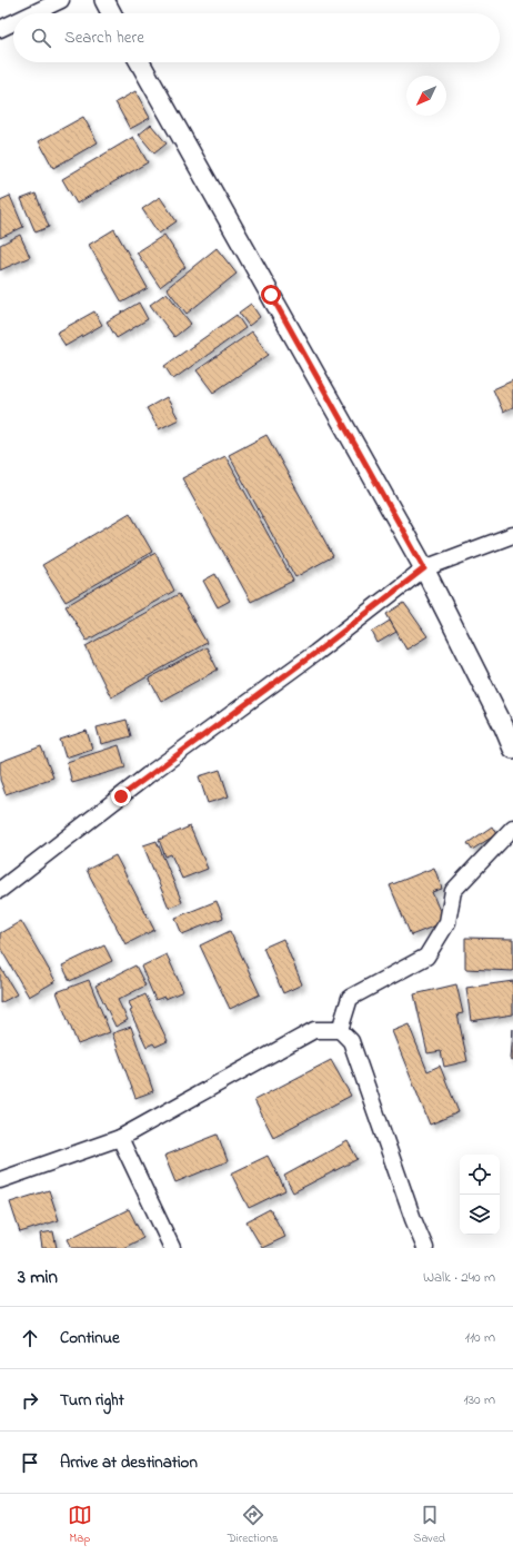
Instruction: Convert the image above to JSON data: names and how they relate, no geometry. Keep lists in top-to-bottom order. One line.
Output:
{"north":"bottom left","page":{"search":"Search here","heading":["3 min","Walk · 240 m"],"list":[["Continue","110 m"],["Turn right","130 m"],"Arrive at destination"],"nav":["Map","Directions","Saved"]}}
